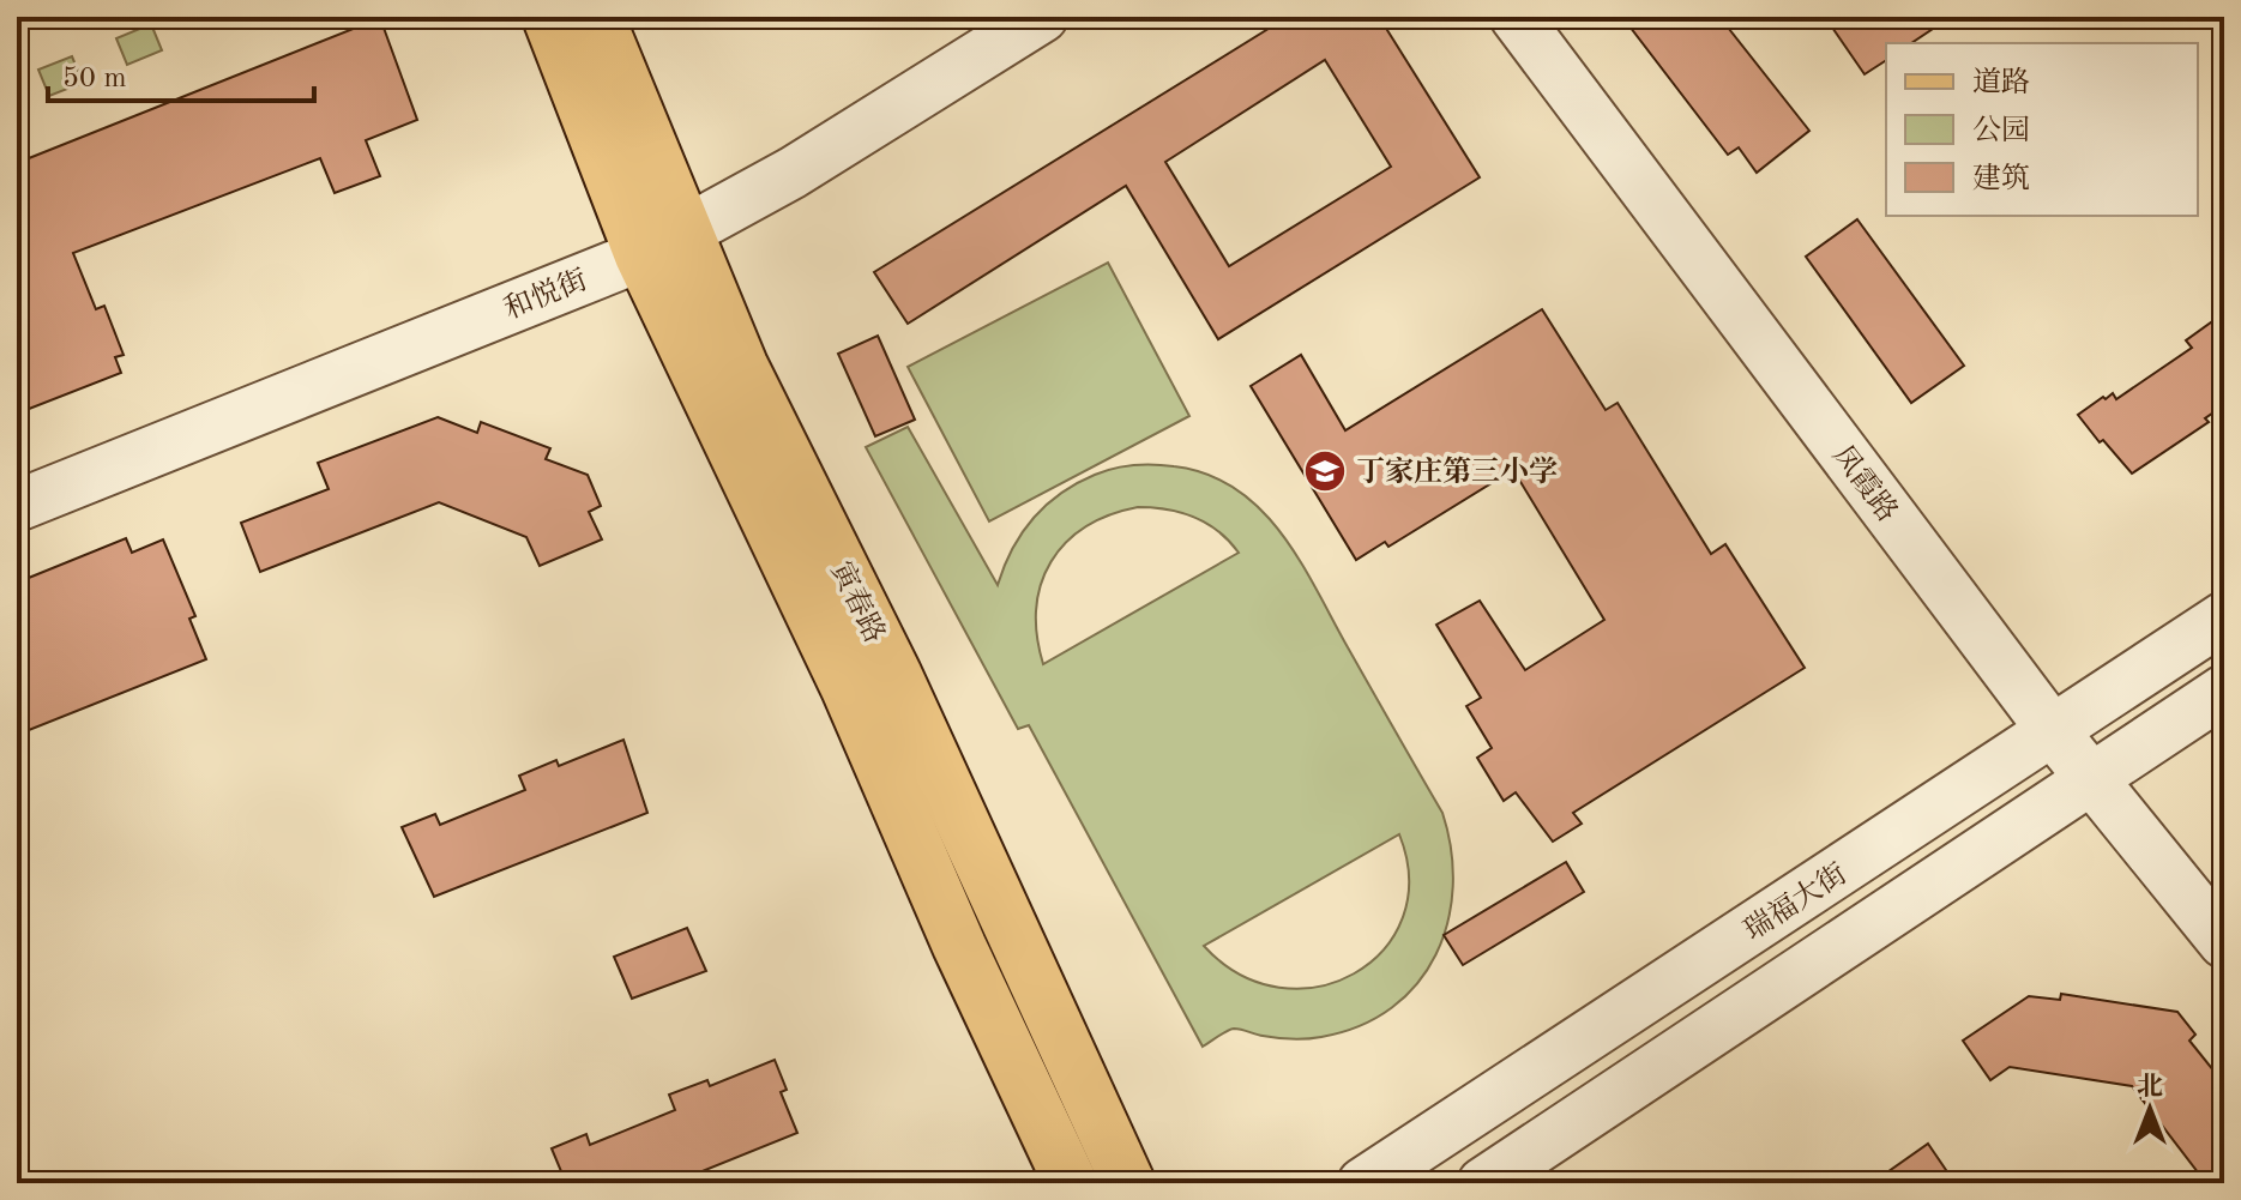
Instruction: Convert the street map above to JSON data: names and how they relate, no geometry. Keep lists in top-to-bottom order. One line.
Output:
{"streets":{"main road":["寅春路"],"street":["和悦街","凤霞路","瑞福大街"]},"crossings":[["和悦街","寅春路"],["凤霞路","瑞福大街"]],"places":{"school or university":["丁家庄第三小学"]},"legend":["道路","公园","建筑"],"scale_bar":"50 m","north":"top"}
